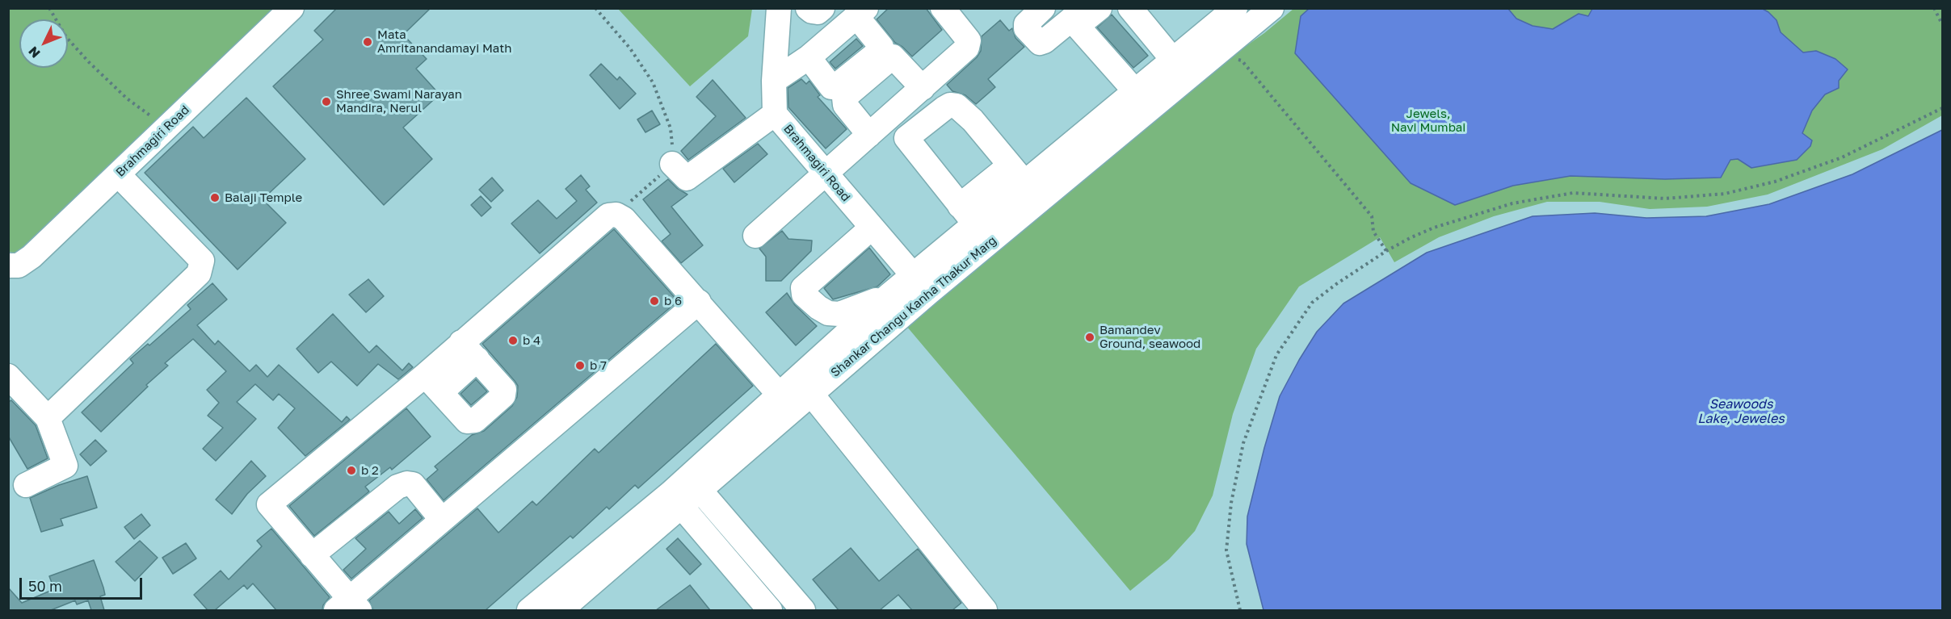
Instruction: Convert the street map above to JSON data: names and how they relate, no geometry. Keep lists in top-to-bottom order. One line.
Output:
{"streets":{"street":["Brahmagiri Road","Shankar Changu Kanha Thakur Marg"]},"crossings":[["Brahmagiri Road","Shankar Changu Kanha Thakur Marg"]],"water":["Seawoods Lake, Jeweles"],"parks":["Jewels, Navi Mumbai"],"places":["Mata Amritanandamayi Math","Shree Swami Narayan Mandira, Nerul","Balaji Temple","b 6","Bamandev Ground, seawood","b 4","b 7","b 2"],"scale_bar":"50 m","north":"bottom left"}
